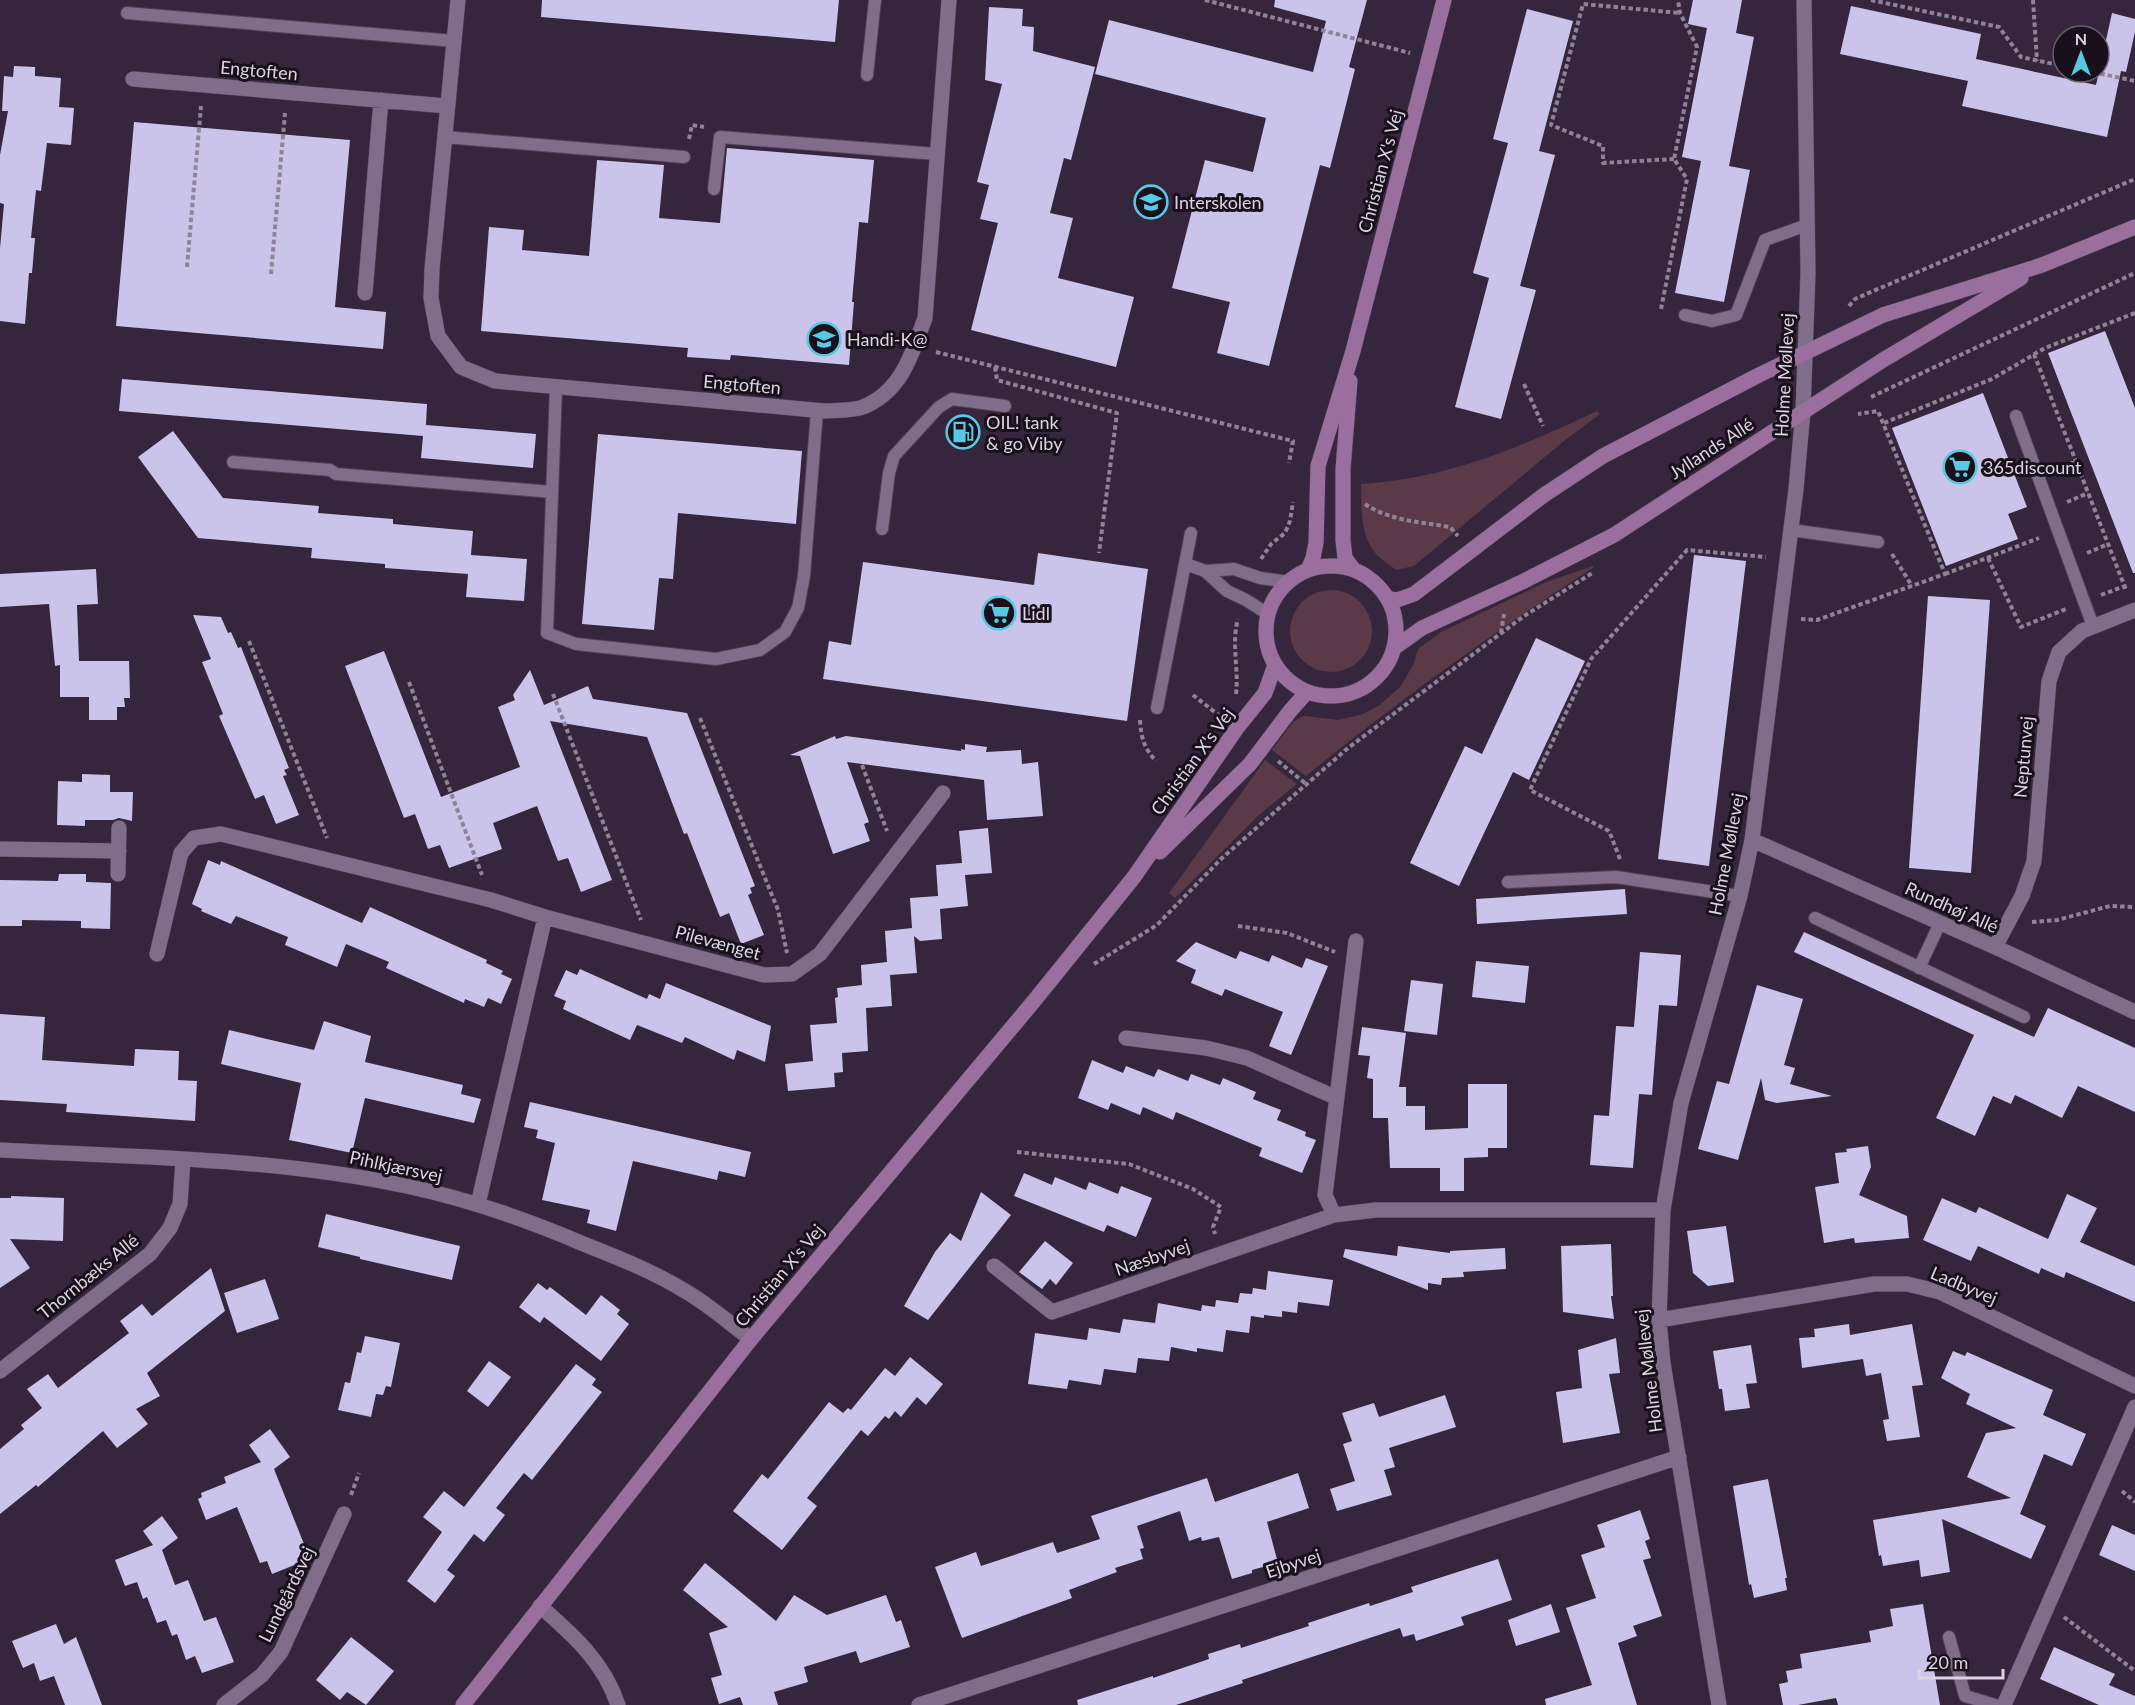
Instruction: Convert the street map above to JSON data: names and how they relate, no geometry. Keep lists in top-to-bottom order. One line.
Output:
{"streets":{"street":["Engtoften","Christian X's Vej","Holme Møllevej","Jyllands Allé","Neptunvej","Rundhøj Allé","Pilevænget","Pihlkjærsvej","Næsbyvej","Thornbæks Allé","Ladbyvej","Ejbyvej","Lundgårdsvej"]},"crossings":[["Christian X's Vej","Jyllands Allé"],["Christian X's Vej","Pihlkjærsvej"],["Holme Møllevej","Jyllands Allé"],["Holme Møllevej","Rundhøj Allé"],["Holme Møllevej","Næsbyvej"],["Holme Møllevej","Ladbyvej"],["Holme Møllevej","Ejbyvej"],["Neptunvej","Rundhøj Allé"],["Pihlkjærsvej","Thornbæks Allé"]],"places":{"school or university":["Interskolen","Handi-K@"],"fuel station":["OIL! tank & go Viby"],"supermarket":["365discount","Lidl"]},"scale_bar":"20 m","north":"top"}
